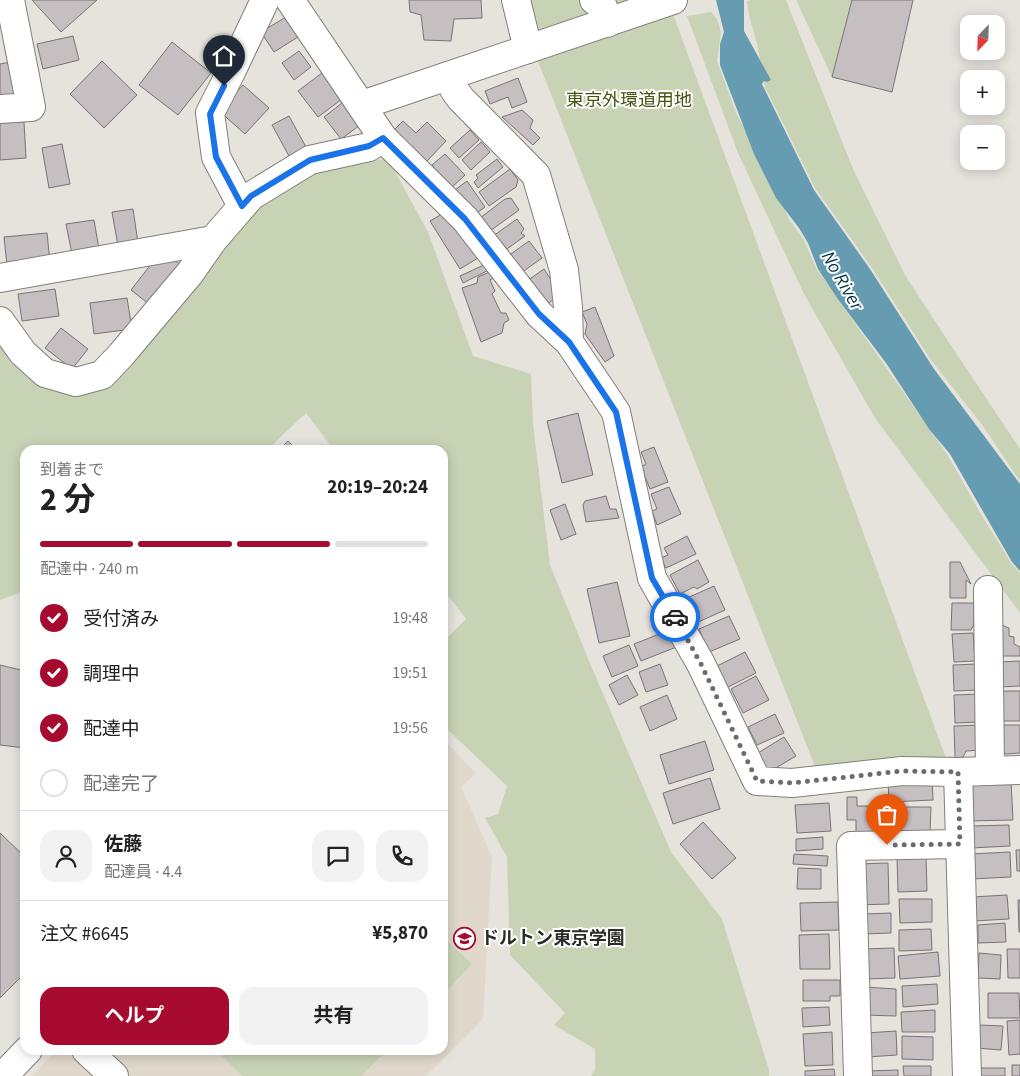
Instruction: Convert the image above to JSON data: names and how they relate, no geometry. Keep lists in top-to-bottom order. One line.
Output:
{"water":["No River"],"parks":["東京外環道用地"],"places":{"school or university":["ドルトン東京学園"]},"north":"bottom left","page":{"map_buttons":["+","−"],"heading":["2 分","到着まで","20:19–20:24"],"panel":["佐藤","配達員 · 4.4","注文 #6645","¥5,870"],"bar":"配達中 · 240 m","list":[["受付済み","19:48"],["調理中","19:51"],["配達中","19:56"],"配達完了"],"buttons":["ヘルプ","共有"]}}
